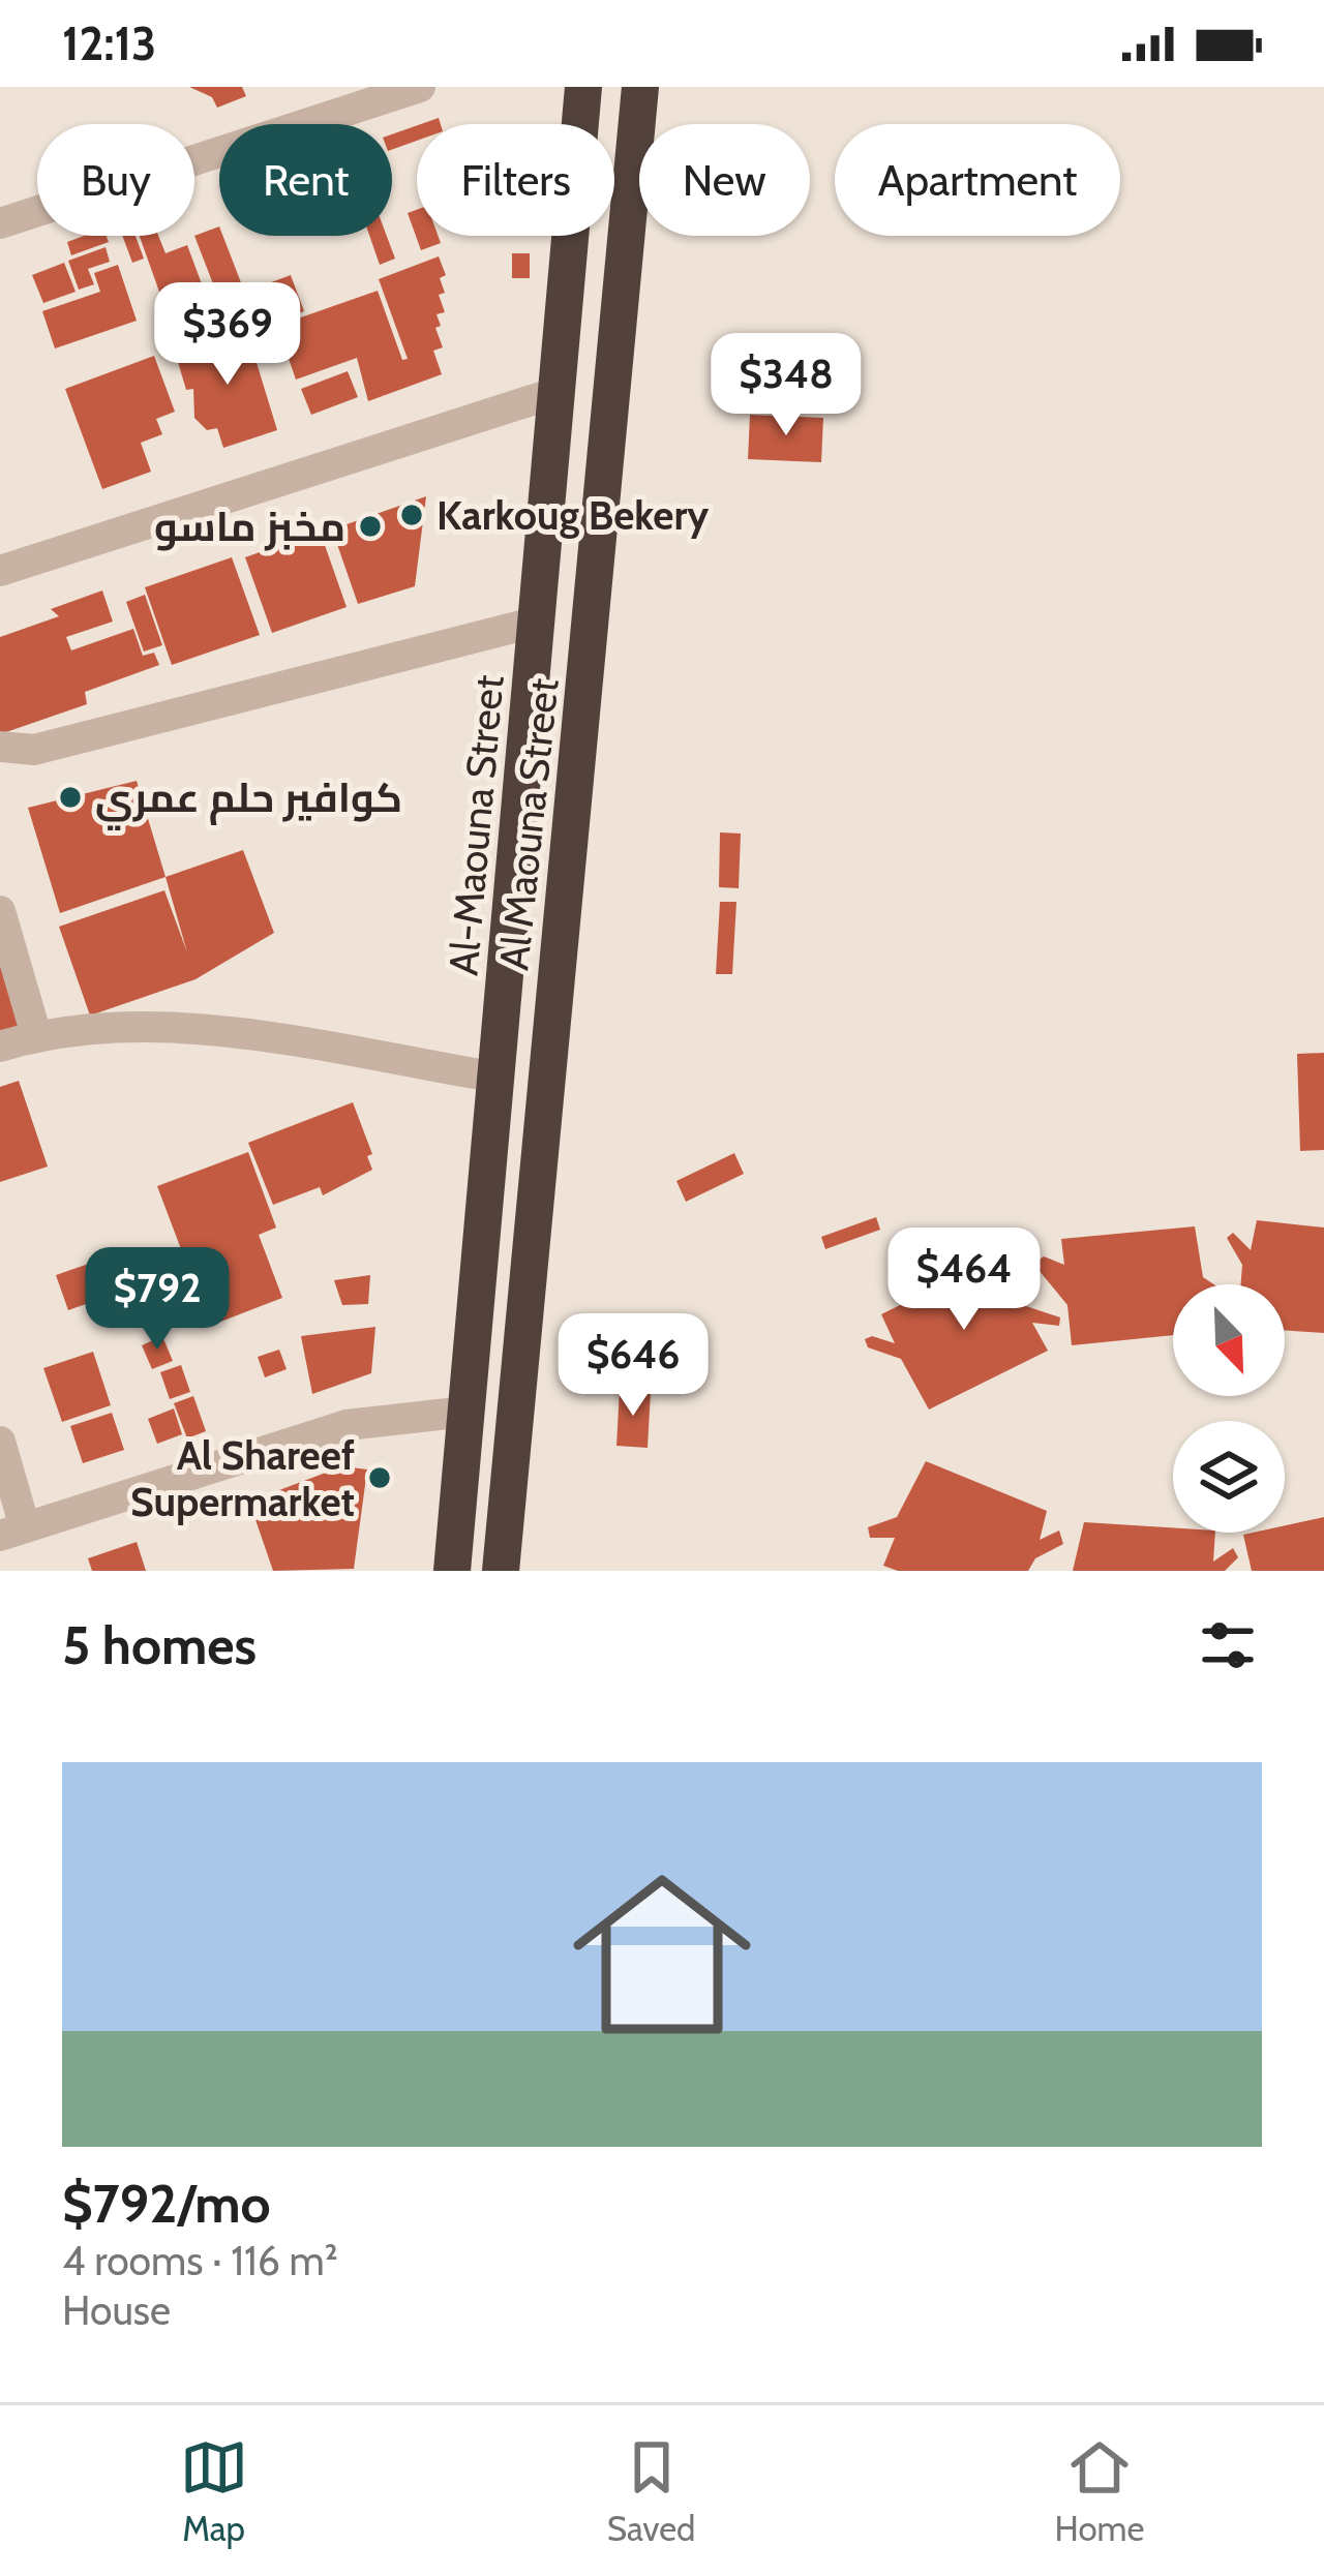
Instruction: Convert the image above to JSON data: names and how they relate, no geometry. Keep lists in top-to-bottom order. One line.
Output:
{"streets":{"highway":["Al Maouna Street","Al-Maouna Street"]},"places":["Karkoug Bekery","مخبز ماسو","كوافير حلم عمري","Al Shareef Supermarket"],"north":"bottom right","page":{"status":"12:13","chip":["Buy","Rent","Filters","New","Apartment"],"price":["$369","$348","$464","$792","$646"],"heading":"5 homes","list":[{"name":"$792/mo","note":"4 rooms · 116 m² · House"}],"tabs":["Map","Saved","Home"]}}
